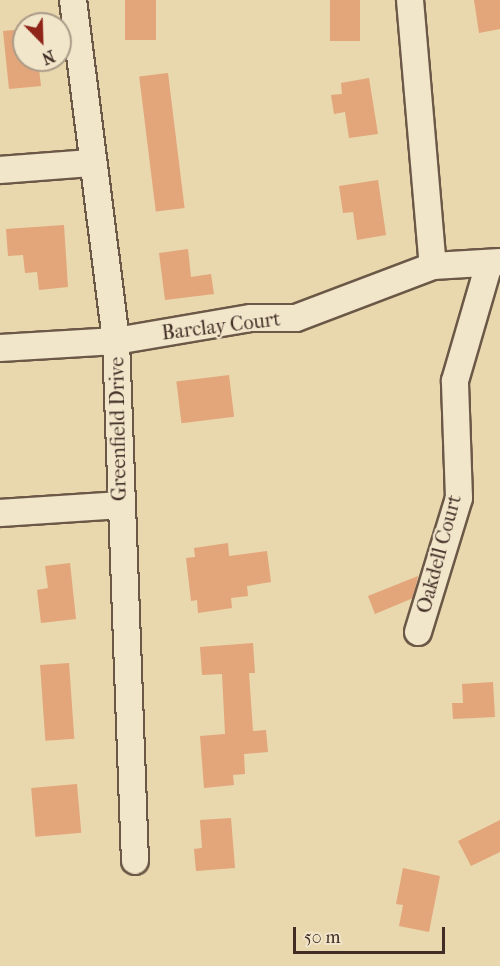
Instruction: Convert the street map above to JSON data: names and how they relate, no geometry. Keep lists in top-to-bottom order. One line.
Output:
{"streets":{"street":["Barclay Court","Greenfield Drive","Oakdell Court"]},"crossings":[["Barclay Court","Greenfield Drive"],["Barclay Court","Oakdell Court"]],"scale_bar":"50 m","north":"bottom right"}
